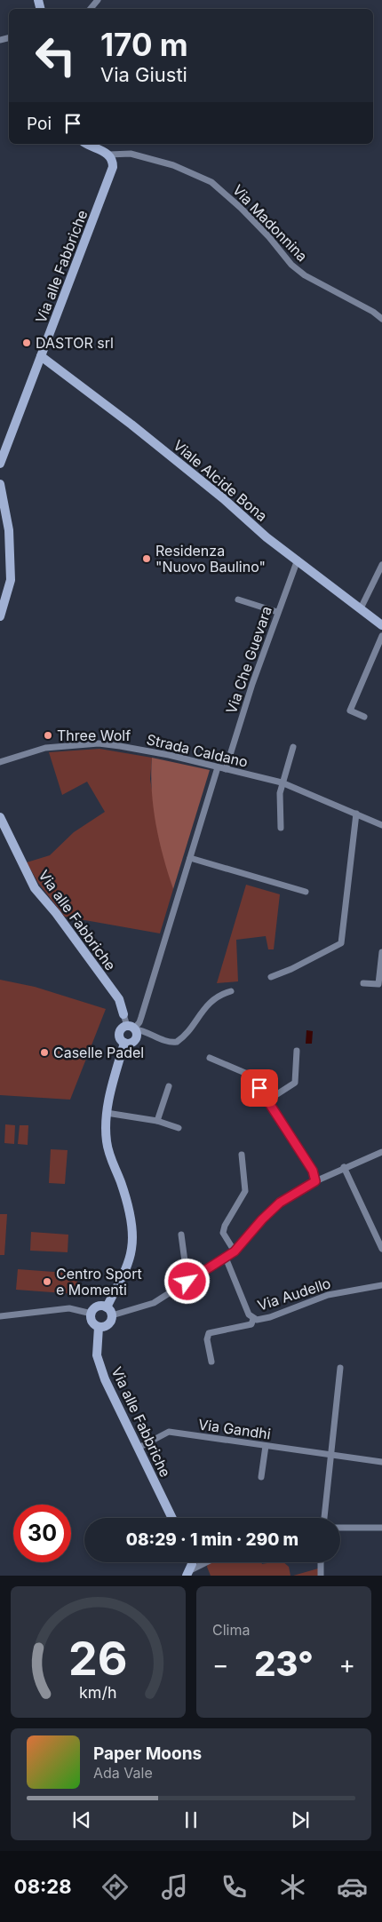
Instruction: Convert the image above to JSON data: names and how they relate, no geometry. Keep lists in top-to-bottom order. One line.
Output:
{"streets":{"street":["Via Madonnina","Via alle Fabbriche","Viale Alcide Bona","Via Che Guevara","Strada Caldano","Via Audello","Via Gandhi"]},"crossings":[["Via Madonnina","Via alle Fabbriche"],["Via alle Fabbriche","Viale Alcide Bona"],["Via alle Fabbriche","Via Gandhi"],["Viale Alcide Bona","Via Che Guevara"],["Via Che Guevara","Strada Caldano"]],"places":["DASTOR srl","Residenza \"Nuovo Baulino\"","Three Wolf","Caselle Padel","Centro Sport e Momenti"],"page":{"turn":["170 m","Via Giusti"],"then":"Poi","limit":"30","trip":"08:29 · 1 min · 290 m","tile":"Clima","heat":["−","23°","+"],"song":["Paper Moons","Ada Vale"],"tabs":"08:28","gauge":["26","km/h"]}}
